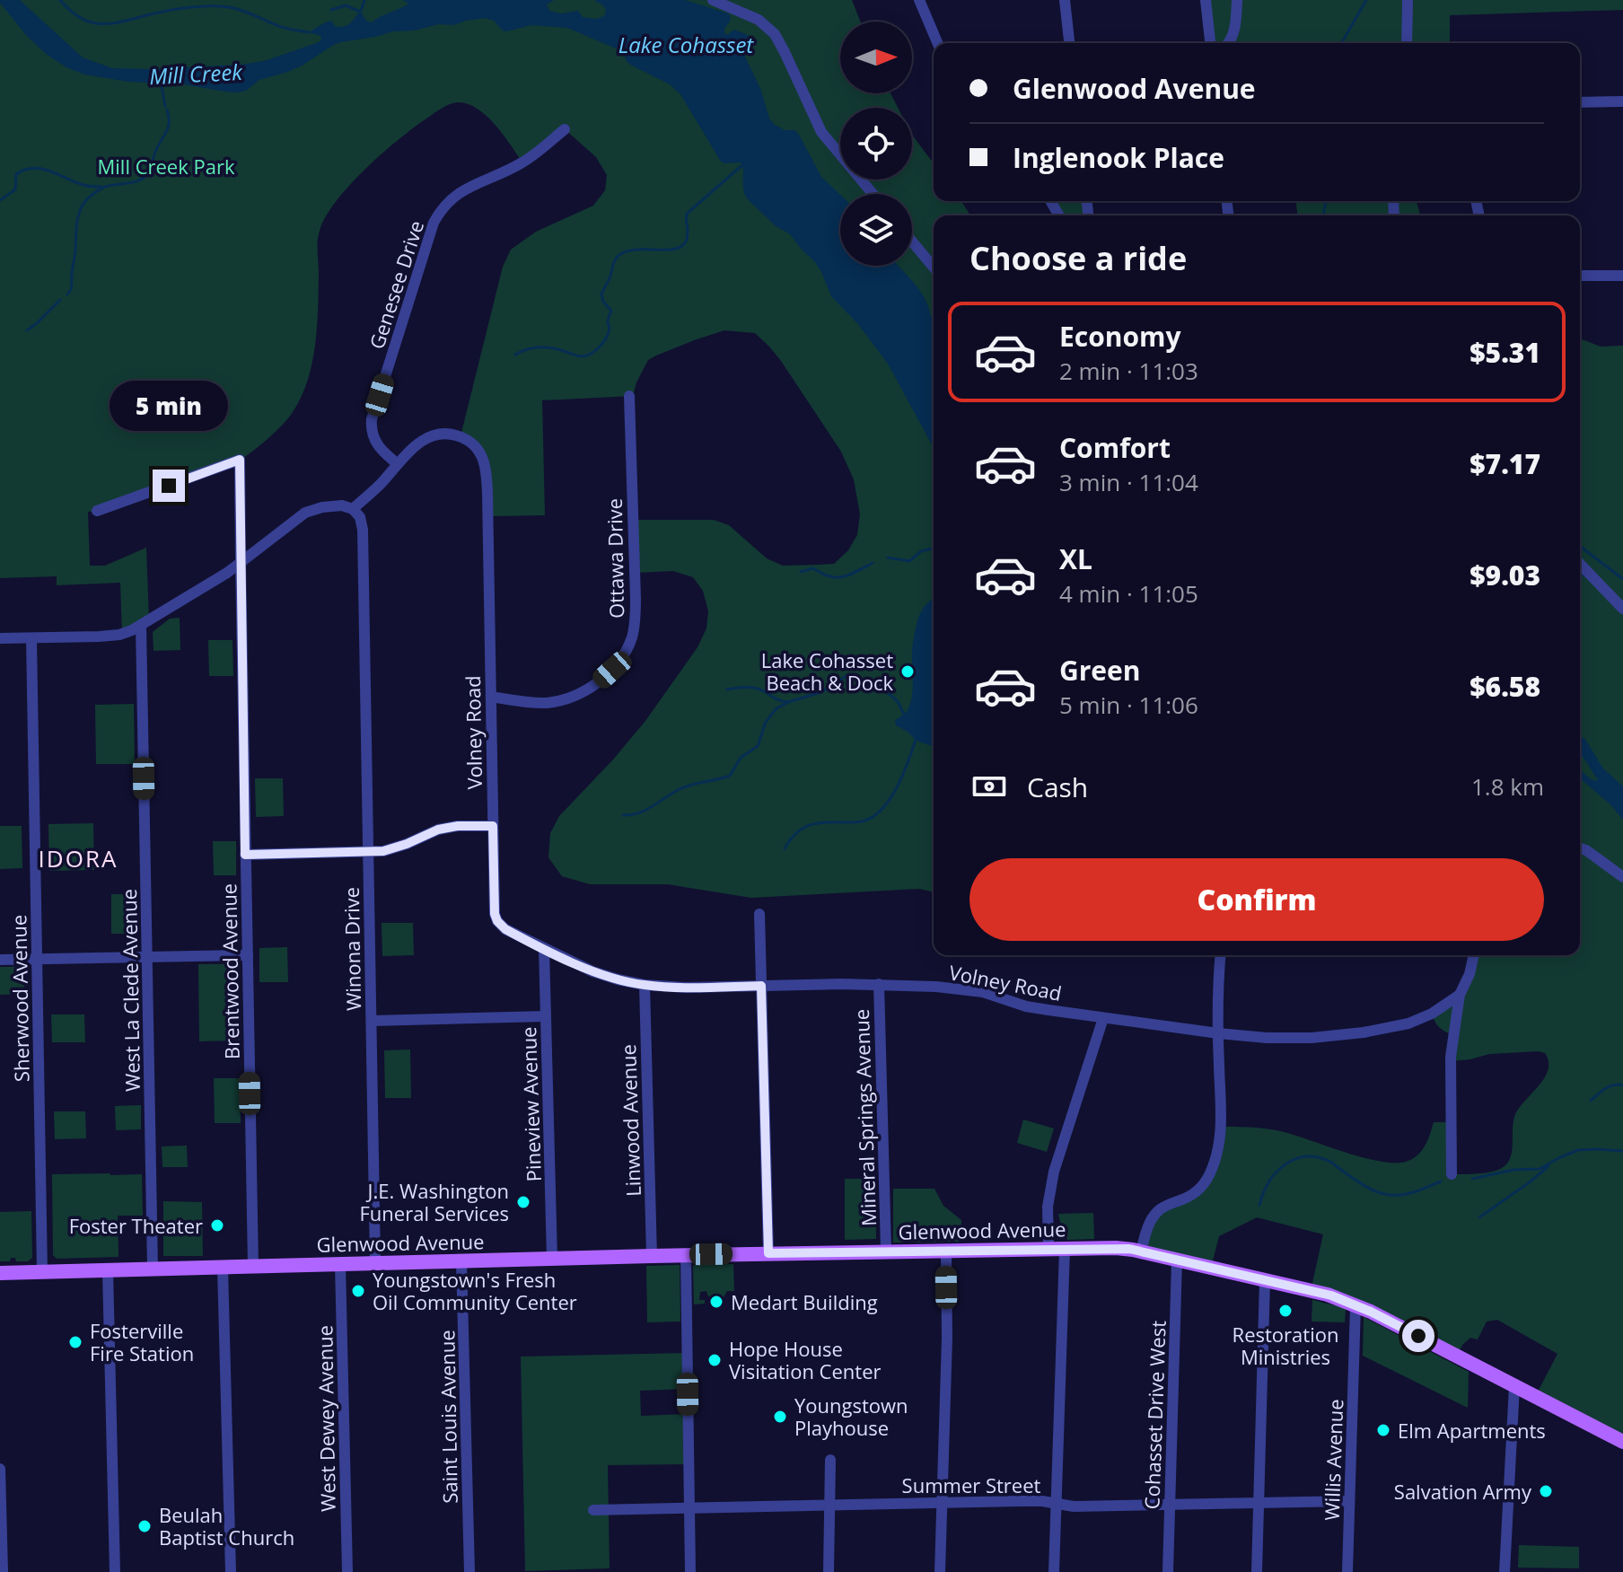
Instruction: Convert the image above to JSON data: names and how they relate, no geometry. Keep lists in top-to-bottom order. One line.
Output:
{"streets":{"main road":["Glenwood Avenue"],"street":["Genesee Drive","Ottawa Drive","Volney Road","Winona Drive","Brentwood Avenue","West La Clede Avenue","Sherwood Avenue","Pineview Avenue","Mineral Springs Avenue","Linwood Avenue","Cohasset Drive West","Saint Louis Avenue","West Dewey Avenue","Willis Avenue","Summer Street"]},"crossings":[["Genesee Drive","Volney Road"],["Ottawa Drive","Volney Road"],["Volney Road","Winona Drive"],["Volney Road","Pineview Avenue"],["Volney Road","Mineral Springs Avenue"],["Volney Road","Linwood Avenue"],["Winona Drive","Glenwood Avenue"],["Brentwood Avenue","Glenwood Avenue"],["West La Clede Avenue","Glenwood Avenue"],["Sherwood Avenue","Glenwood Avenue"],["Pineview Avenue","Glenwood Avenue"],["Mineral Springs Avenue","Glenwood Avenue"],["Linwood Avenue","Glenwood Avenue"],["Glenwood Avenue","Cohasset Drive West"],["Glenwood Avenue","Saint Louis Avenue"],["Glenwood Avenue","West Dewey Avenue"],["Glenwood Avenue","Willis Avenue"],["Cohasset Drive West","Summer Street"],["Willis Avenue","Summer Street"]],"districts":["IDORA"],"water":["Lake Cohasset","Mill Creek"],"parks":["Mill Creek Park"],"places":["Lake Cohasset Beach & Dock","J.E. Washington Funeral Services","Foster Theater","Youngstown's Fresh Oil Community Center","Medart Building","Restoration Ministries","Fosterville Fire Station","Hope House Visitation Center","Youngstown Playhouse","Elm Apartments","Salvation Army","Beulah Baptist Church"],"north":"right","page":{"banner":["Glenwood Avenue","Inglenook Place"],"heading":"Choose a ride","list":[{"name":"Economy","note":"2 min · 11:03","value":"$5.31"},{"name":"Comfort","note":"3 min · 11:04","value":"$7.17"},{"name":"XL","note":"4 min · 11:05","value":"$9.03"},{"name":"Green","note":"5 min · 11:06","value":"$6.58"}],"bubble":"5 min","pay":["Cash","1.8 km"],"buttons":"Confirm"}}
